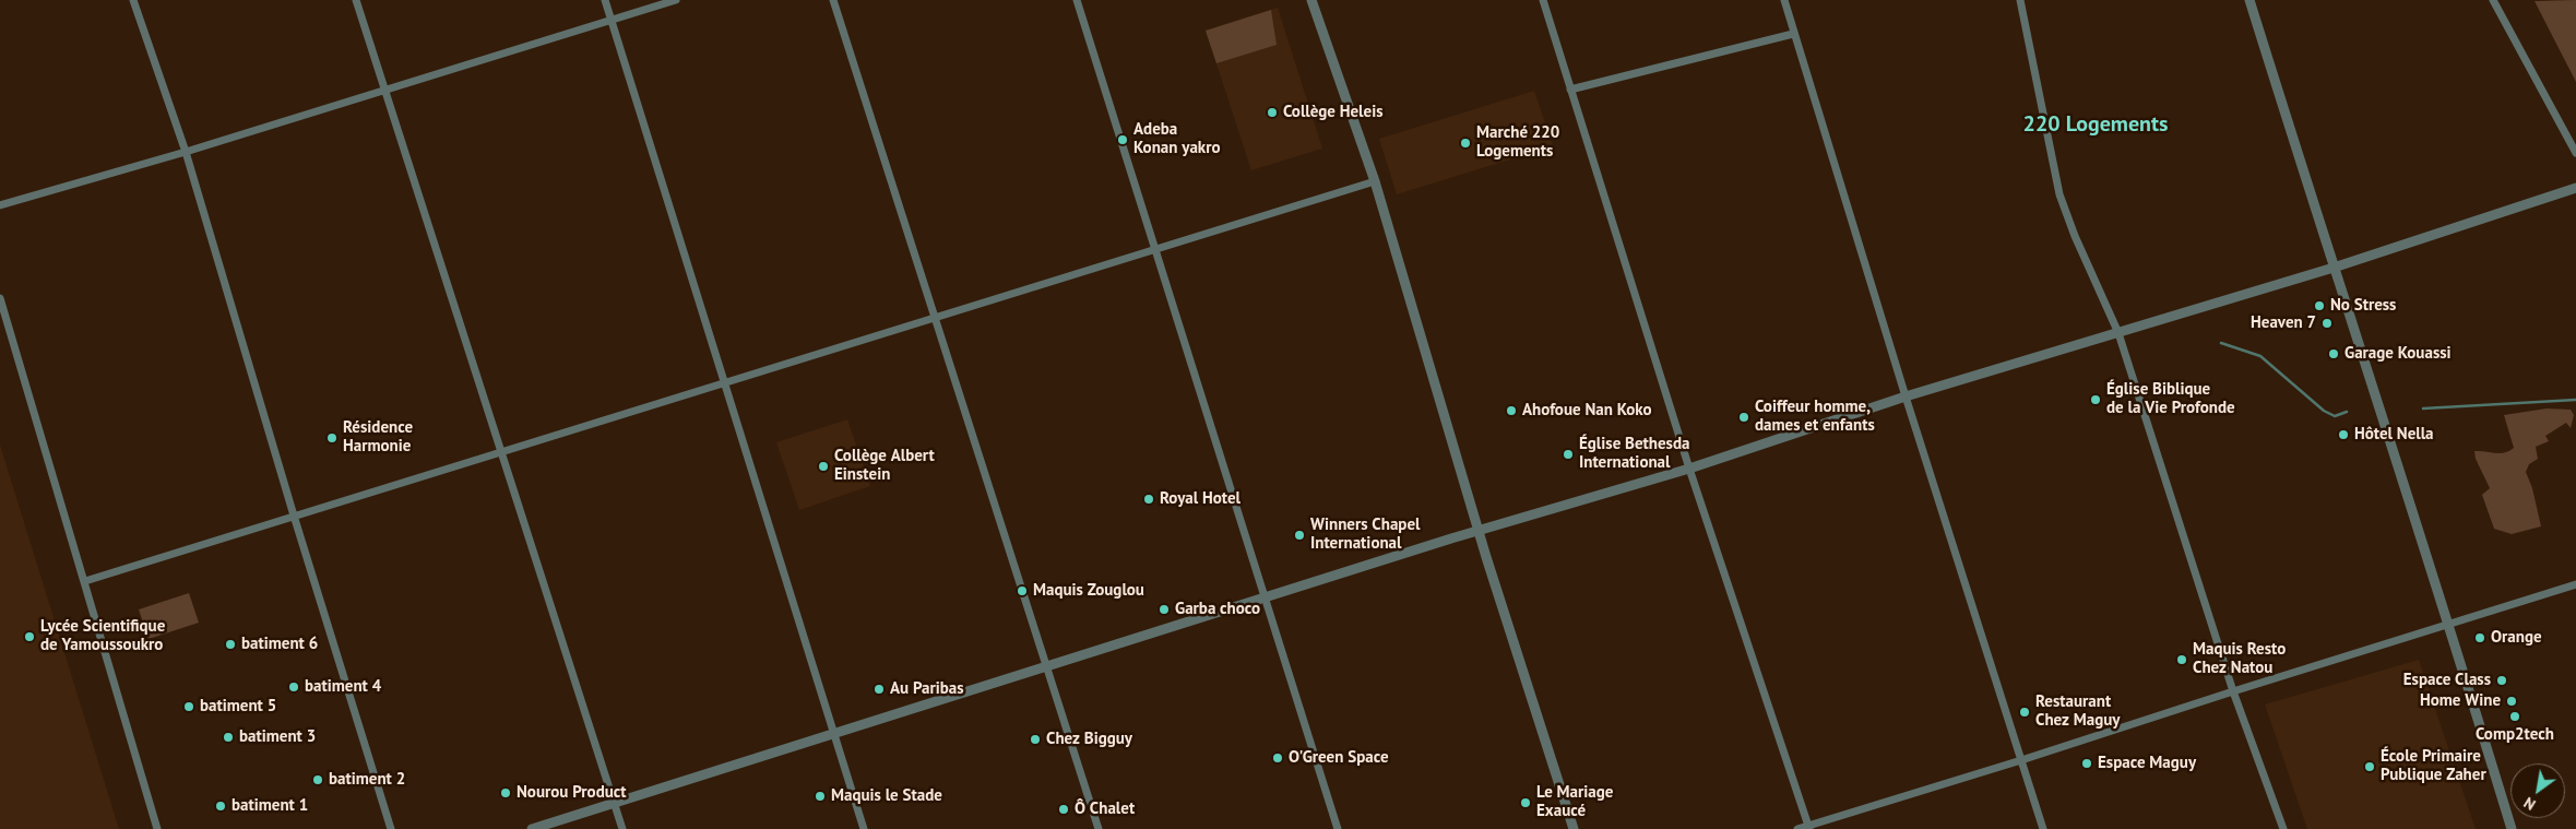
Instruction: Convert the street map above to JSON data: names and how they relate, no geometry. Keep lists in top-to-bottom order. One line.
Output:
{"districts":["220 Logements"],"places":["Collège Heleis","Adeba Konan yakro","Marché 220 Logements","No Stress","Heaven 7","Garage Kouassi","Église Biblique de la Vie Profonde","Ahofoue Nan Koko","Coiffeur homme, dames et enfants","Hôtel Nella","Résidence Harmonie","Église Bethesda International","Collège Albert Einstein","Royal Hotel","Winners Chapel International","Maquis Zouglou","Garba choco","Lycée Scientifique de Yamoussoukro","Orange","batiment 6","Maquis Resto Chez Natou","Espace Class","batiment 4","Au Paribas","Home Wine","batiment 5","Restaurant Chez Maguy","Comp2tech","batiment 3","Chez Bigguy","O'Green Space","Espace Maguy","École Primaire Publique Zaher","batiment 2","Nourou Product","Maquis le Stade","Le Mariage Exaucé","batiment 1","Ô Chalet"],"north":"bottom left"}
